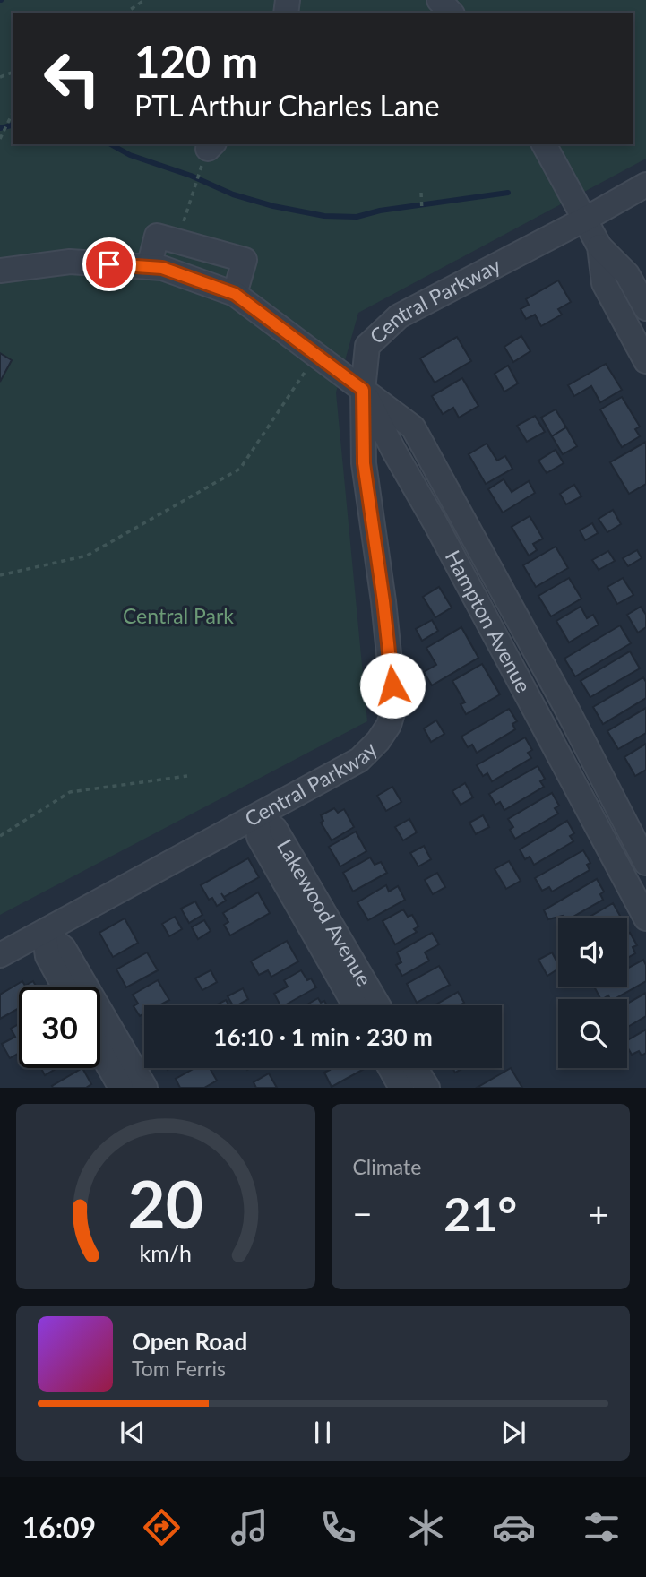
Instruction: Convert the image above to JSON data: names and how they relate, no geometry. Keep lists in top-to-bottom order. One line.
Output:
{"streets":{"street":["Central Parkway","Hampton Avenue","Lakewood Avenue"]},"crossings":[["Central Parkway","Hampton Avenue"],["Central Parkway","Lakewood Avenue"]],"parks":["Central Park"],"page":{"turn":["120 m","PTL Arthur Charles Lane"],"limit":"30","trip":"16:10 · 1 min · 230 m","tile":"Climate","heat":["−","21°","+"],"song":["Open Road","Tom Ferris"],"tabs":"16:09","gauge":["20","km/h"]}}
